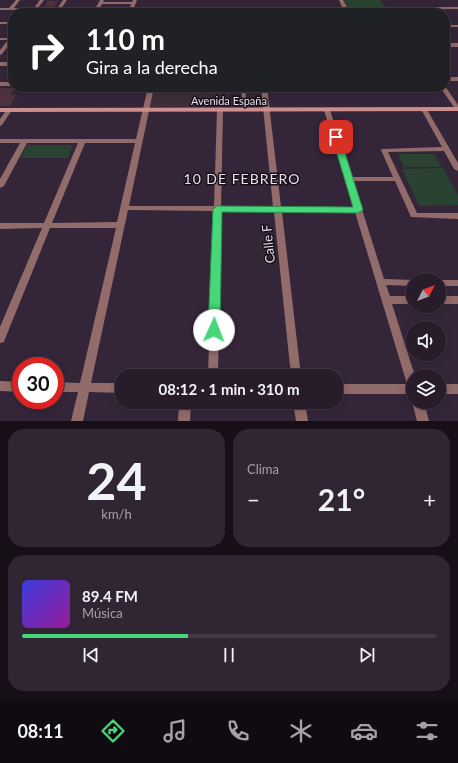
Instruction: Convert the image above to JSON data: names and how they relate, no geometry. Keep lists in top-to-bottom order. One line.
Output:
{"streets":{"street":["Avenida España","Calle F"]},"crossings":[["Avenida España","Calle F"]],"districts":["10 DE FEBRERO"],"north":"top right","page":{"turn":["110 m","Gira a la derecha"],"limit":"30","trip":"08:12 · 1 min · 310 m","tile":[["24","km/h"],"Clima"],"heat":["−","21°","+"],"song":["89.4 FM","Música"],"tabs":"08:11"}}
